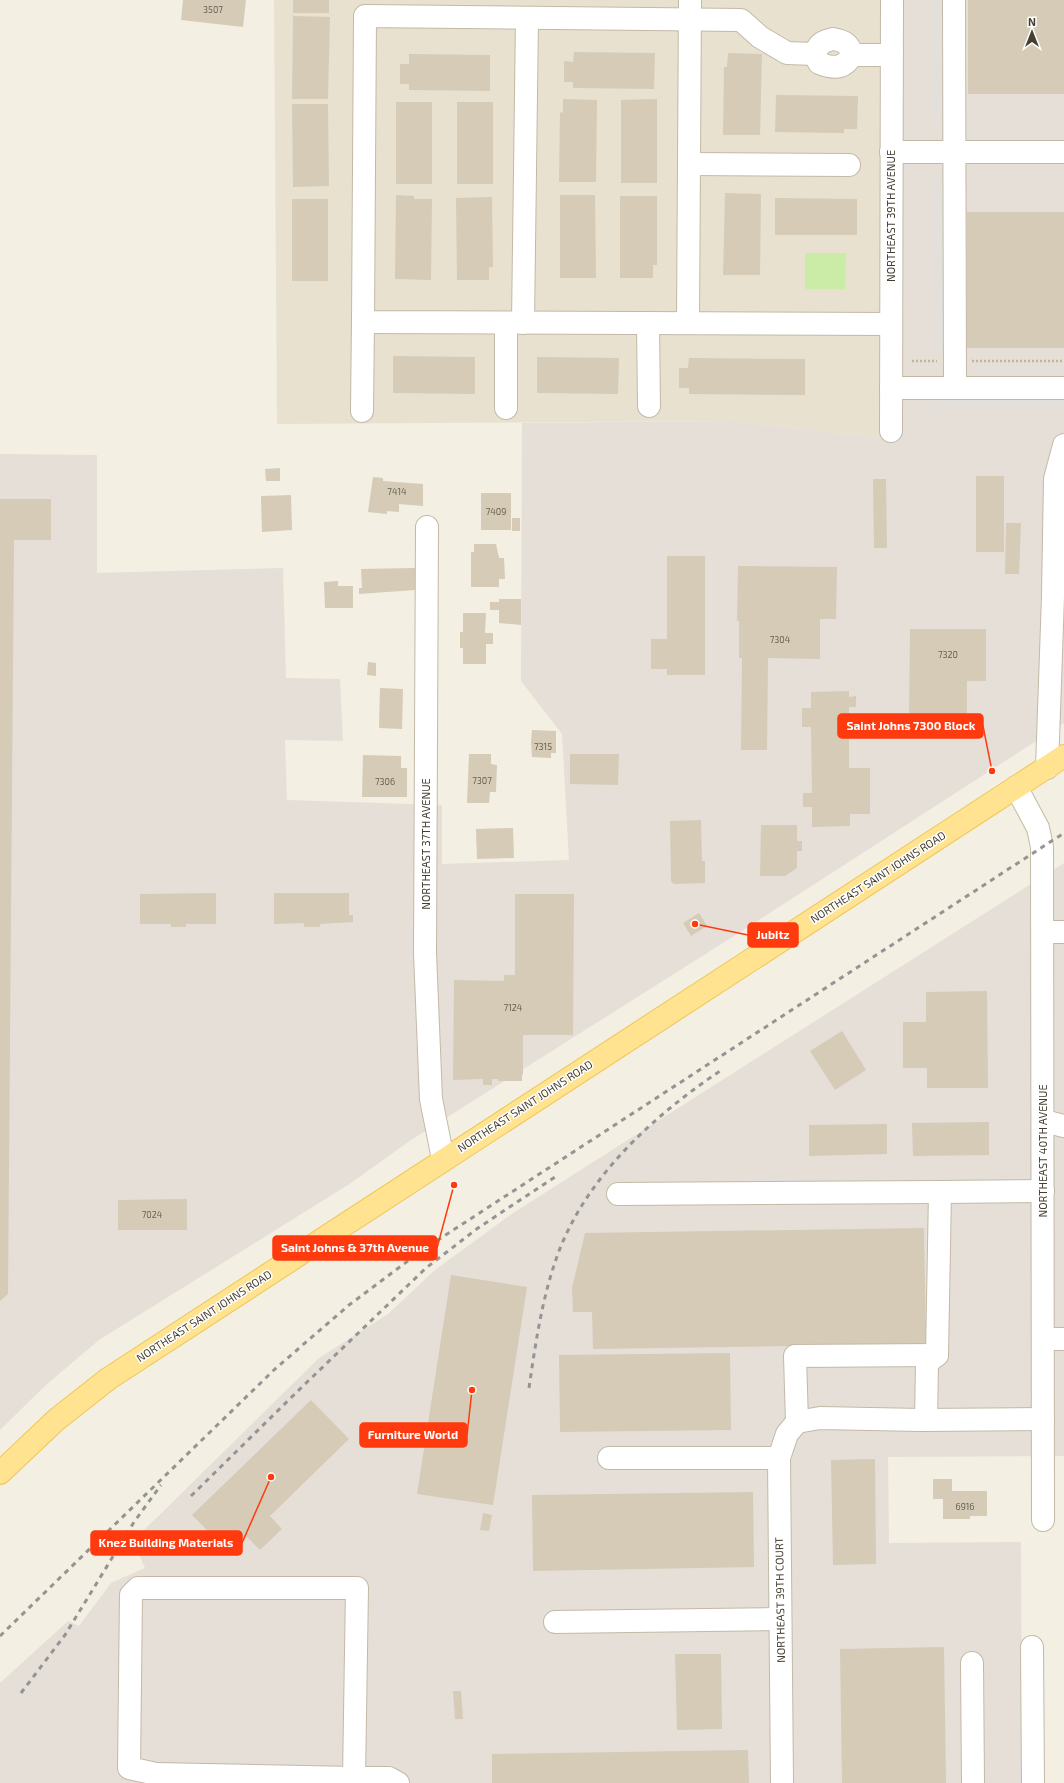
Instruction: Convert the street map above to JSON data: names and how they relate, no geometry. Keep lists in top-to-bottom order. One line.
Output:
{"streets":{"main road":["NORTHEAST SAINT JOHNS ROAD"],"street":["NORTHEAST 39TH AVENUE","NORTHEAST 37TH AVENUE","NORTHEAST 40TH AVENUE","NORTHEAST 39TH COURT"]},"crossings":[["NORTHEAST 37TH AVENUE","NORTHEAST SAINT JOHNS ROAD"],["NORTHEAST SAINT JOHNS ROAD","NORTHEAST 40TH AVENUE"]],"places":["Saint Johns 7300 Block","Jubitz","Saint Johns & 37th Avenue","Furniture World","Knez Building Materials"],"house_numbers":["3507","7414","7409","7304","7320","7315","7307","7306","7124","7024","6916"],"north":"top"}
